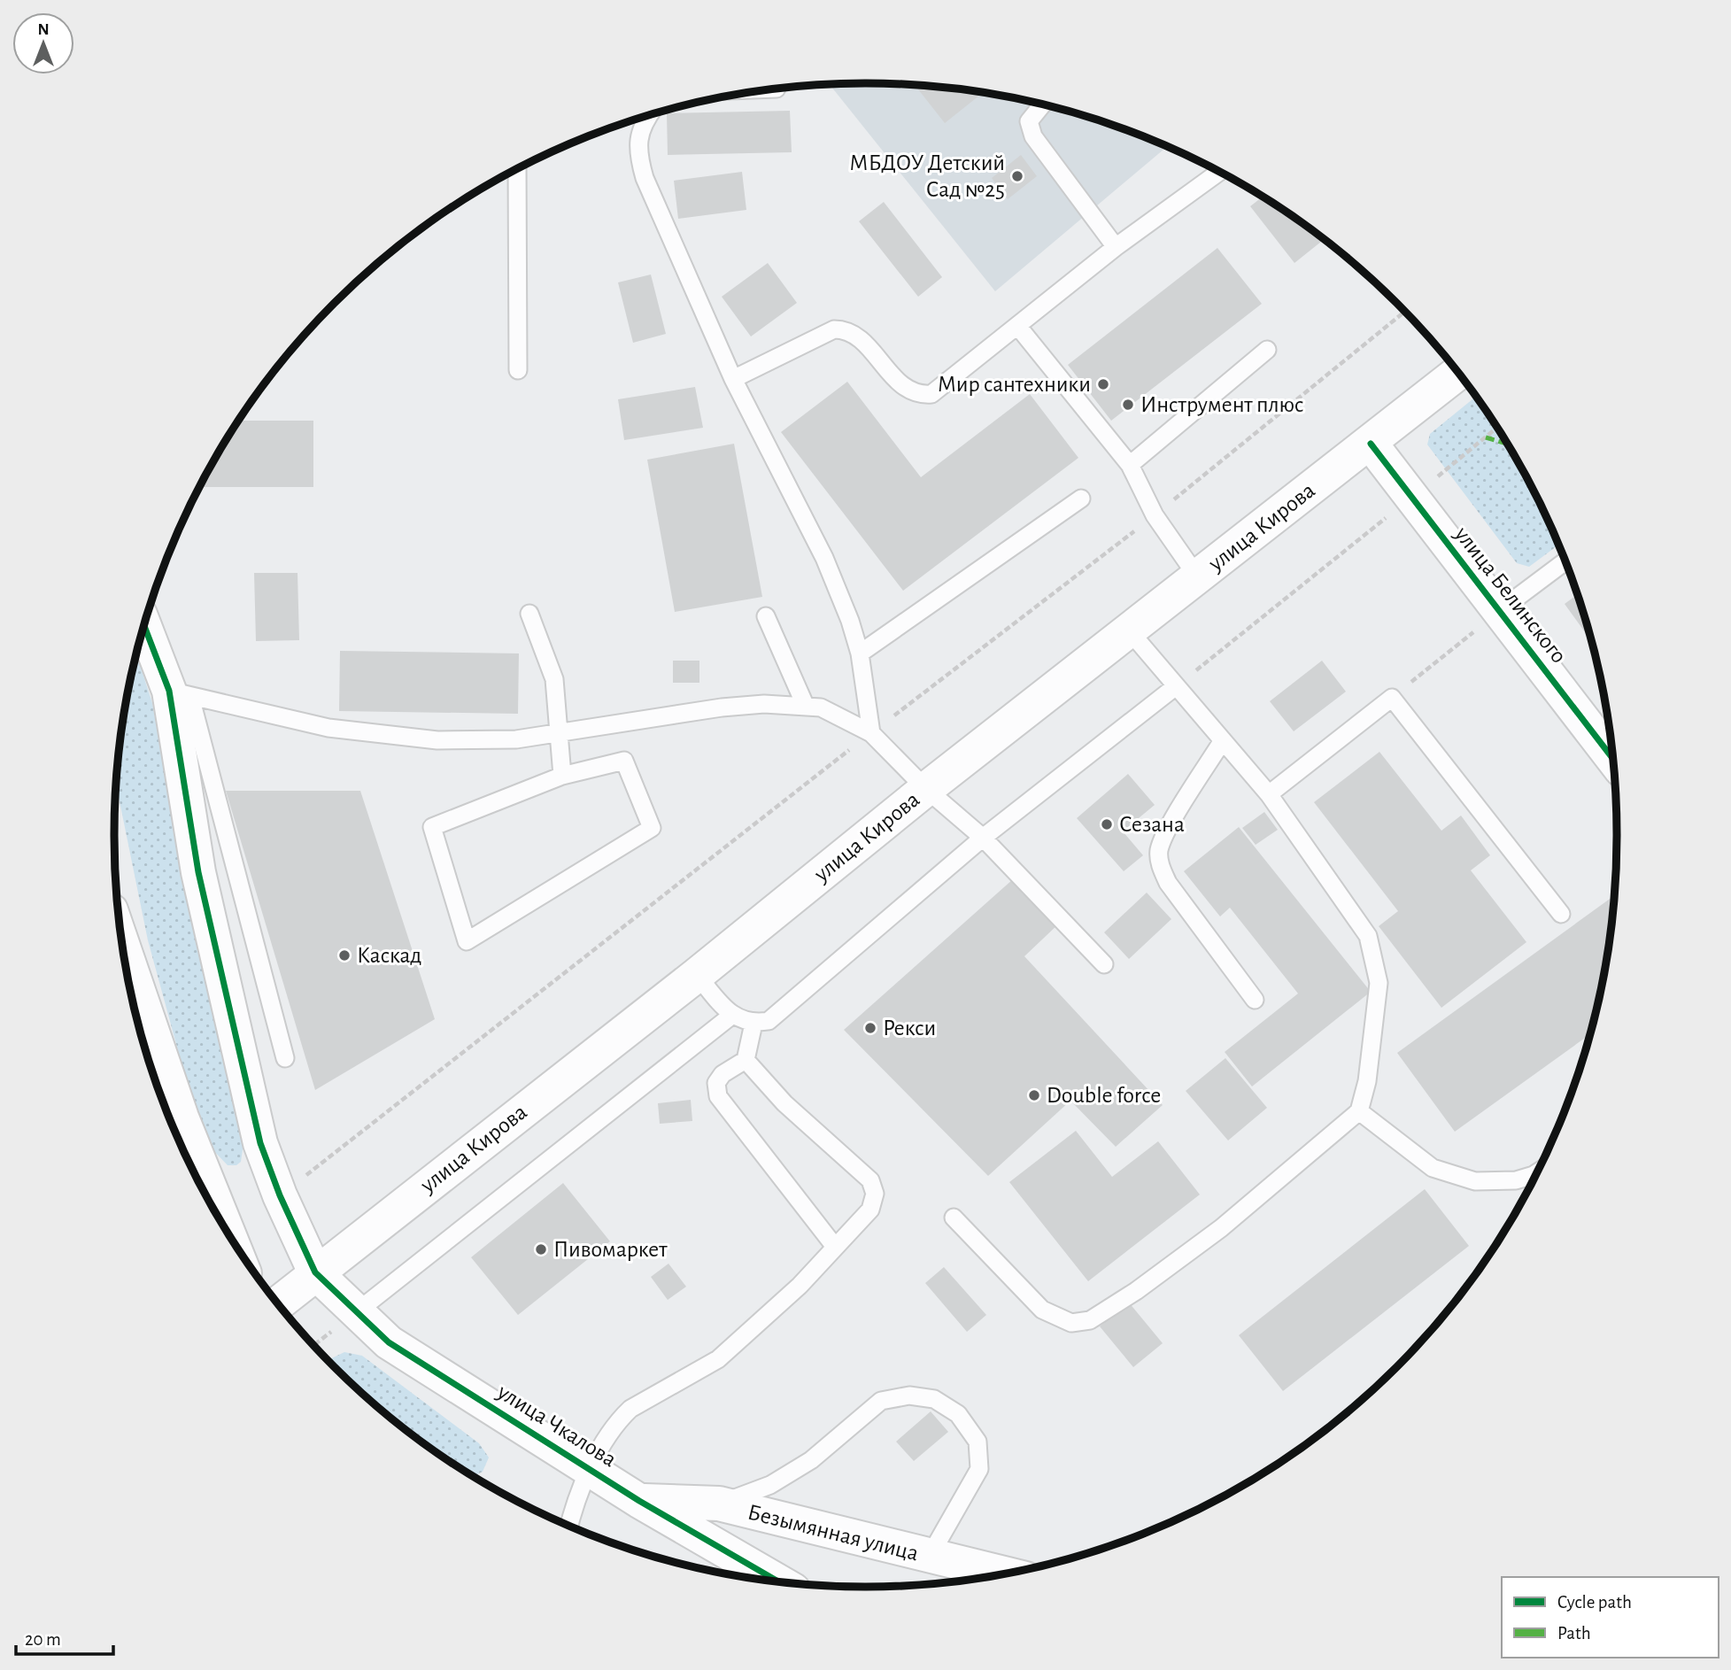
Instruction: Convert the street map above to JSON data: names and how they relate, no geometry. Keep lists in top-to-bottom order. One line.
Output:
{"streets":{"street":["улица Кирова","улица Белинского","улица Чкалова","Безымянная улица"]},"crossings":[["улица Кирова","улица Белинского"],["улица Кирова","улица Чкалова"],["улица Чкалова","Безымянная улица"]],"places":["МБДОУ Детский Сад №25","Мир сантехники","Инструмент плюс","Сезана","Каскад","Рекси","Double force","Пивомаркет"],"legend":["Cycle path","Path"],"scale_bar":"20 m","north":"top"}
